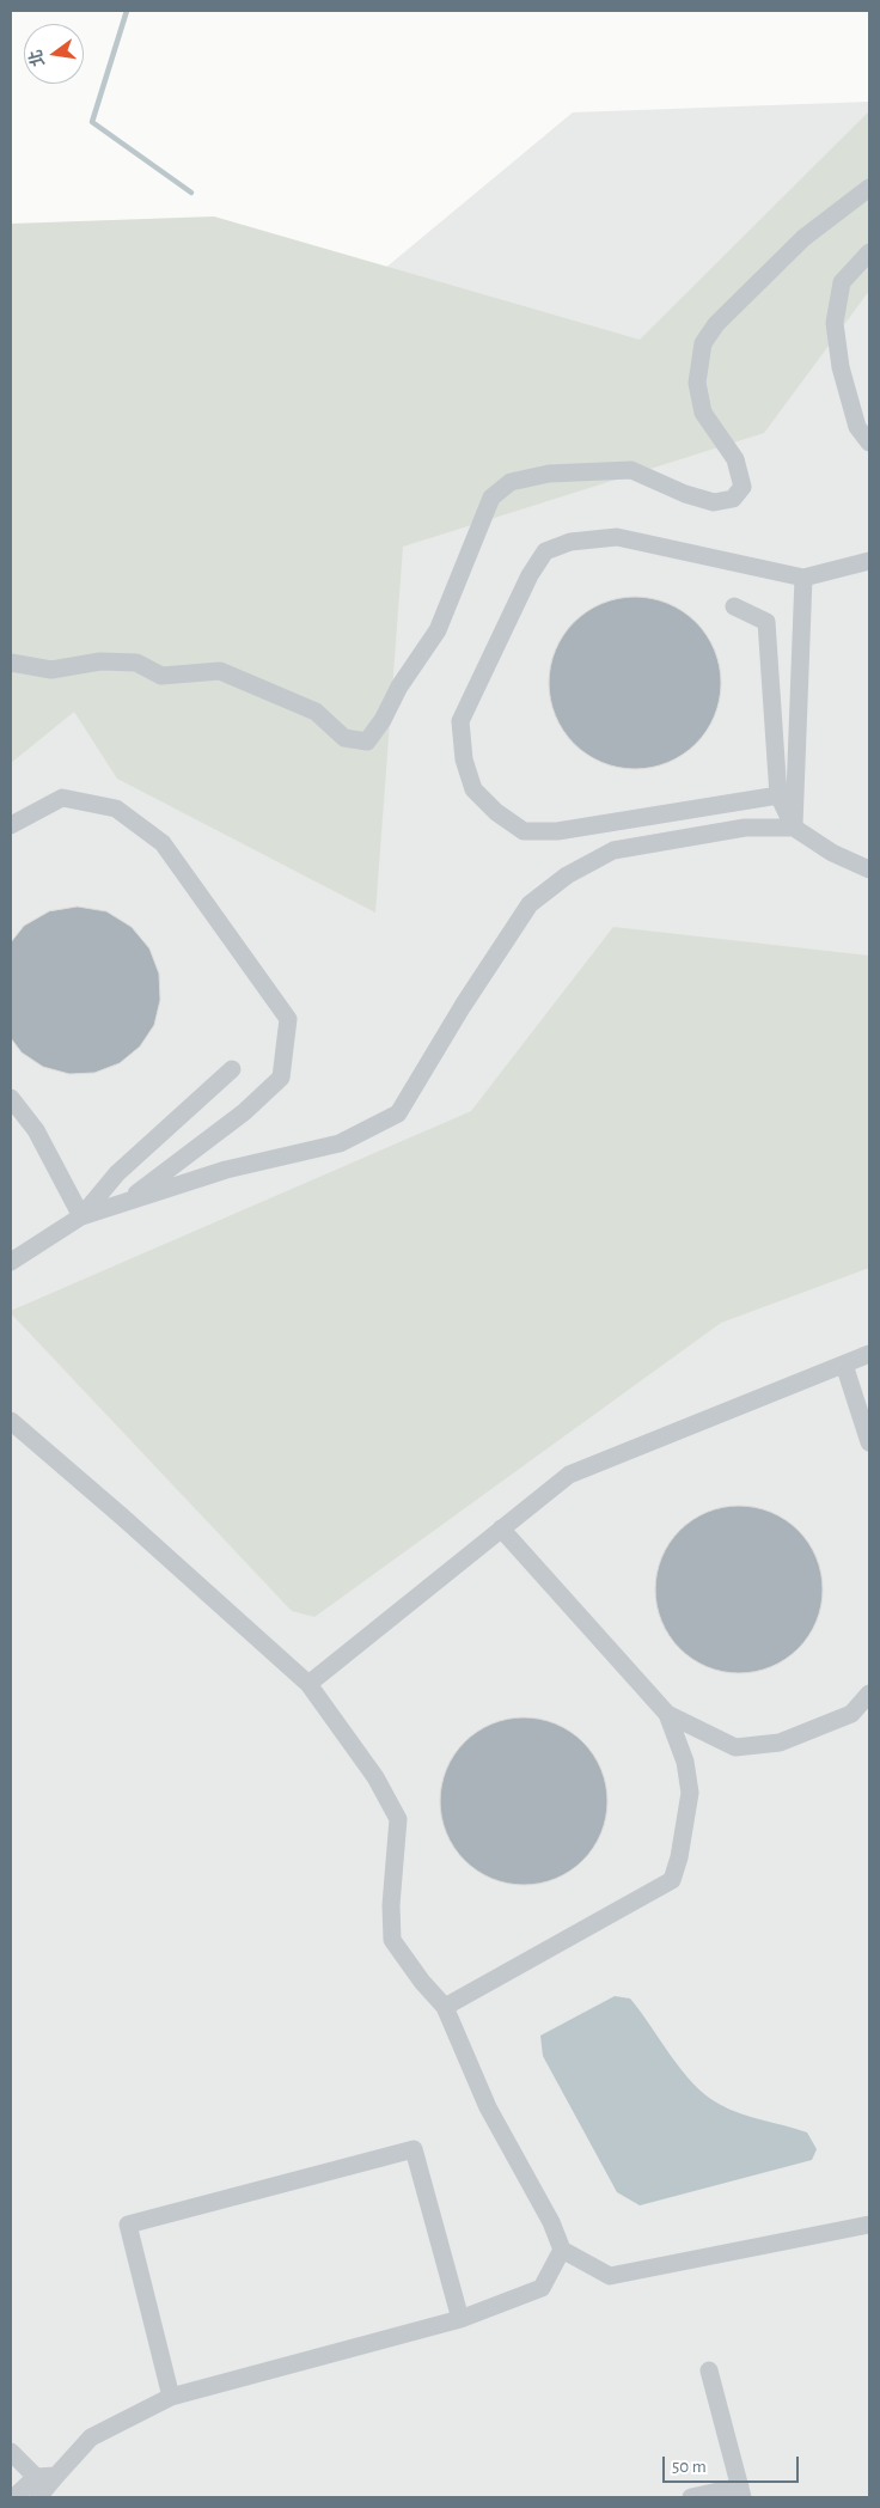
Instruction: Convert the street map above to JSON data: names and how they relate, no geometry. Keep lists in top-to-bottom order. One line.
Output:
{"scale_bar":"50 m","north":"left"}
